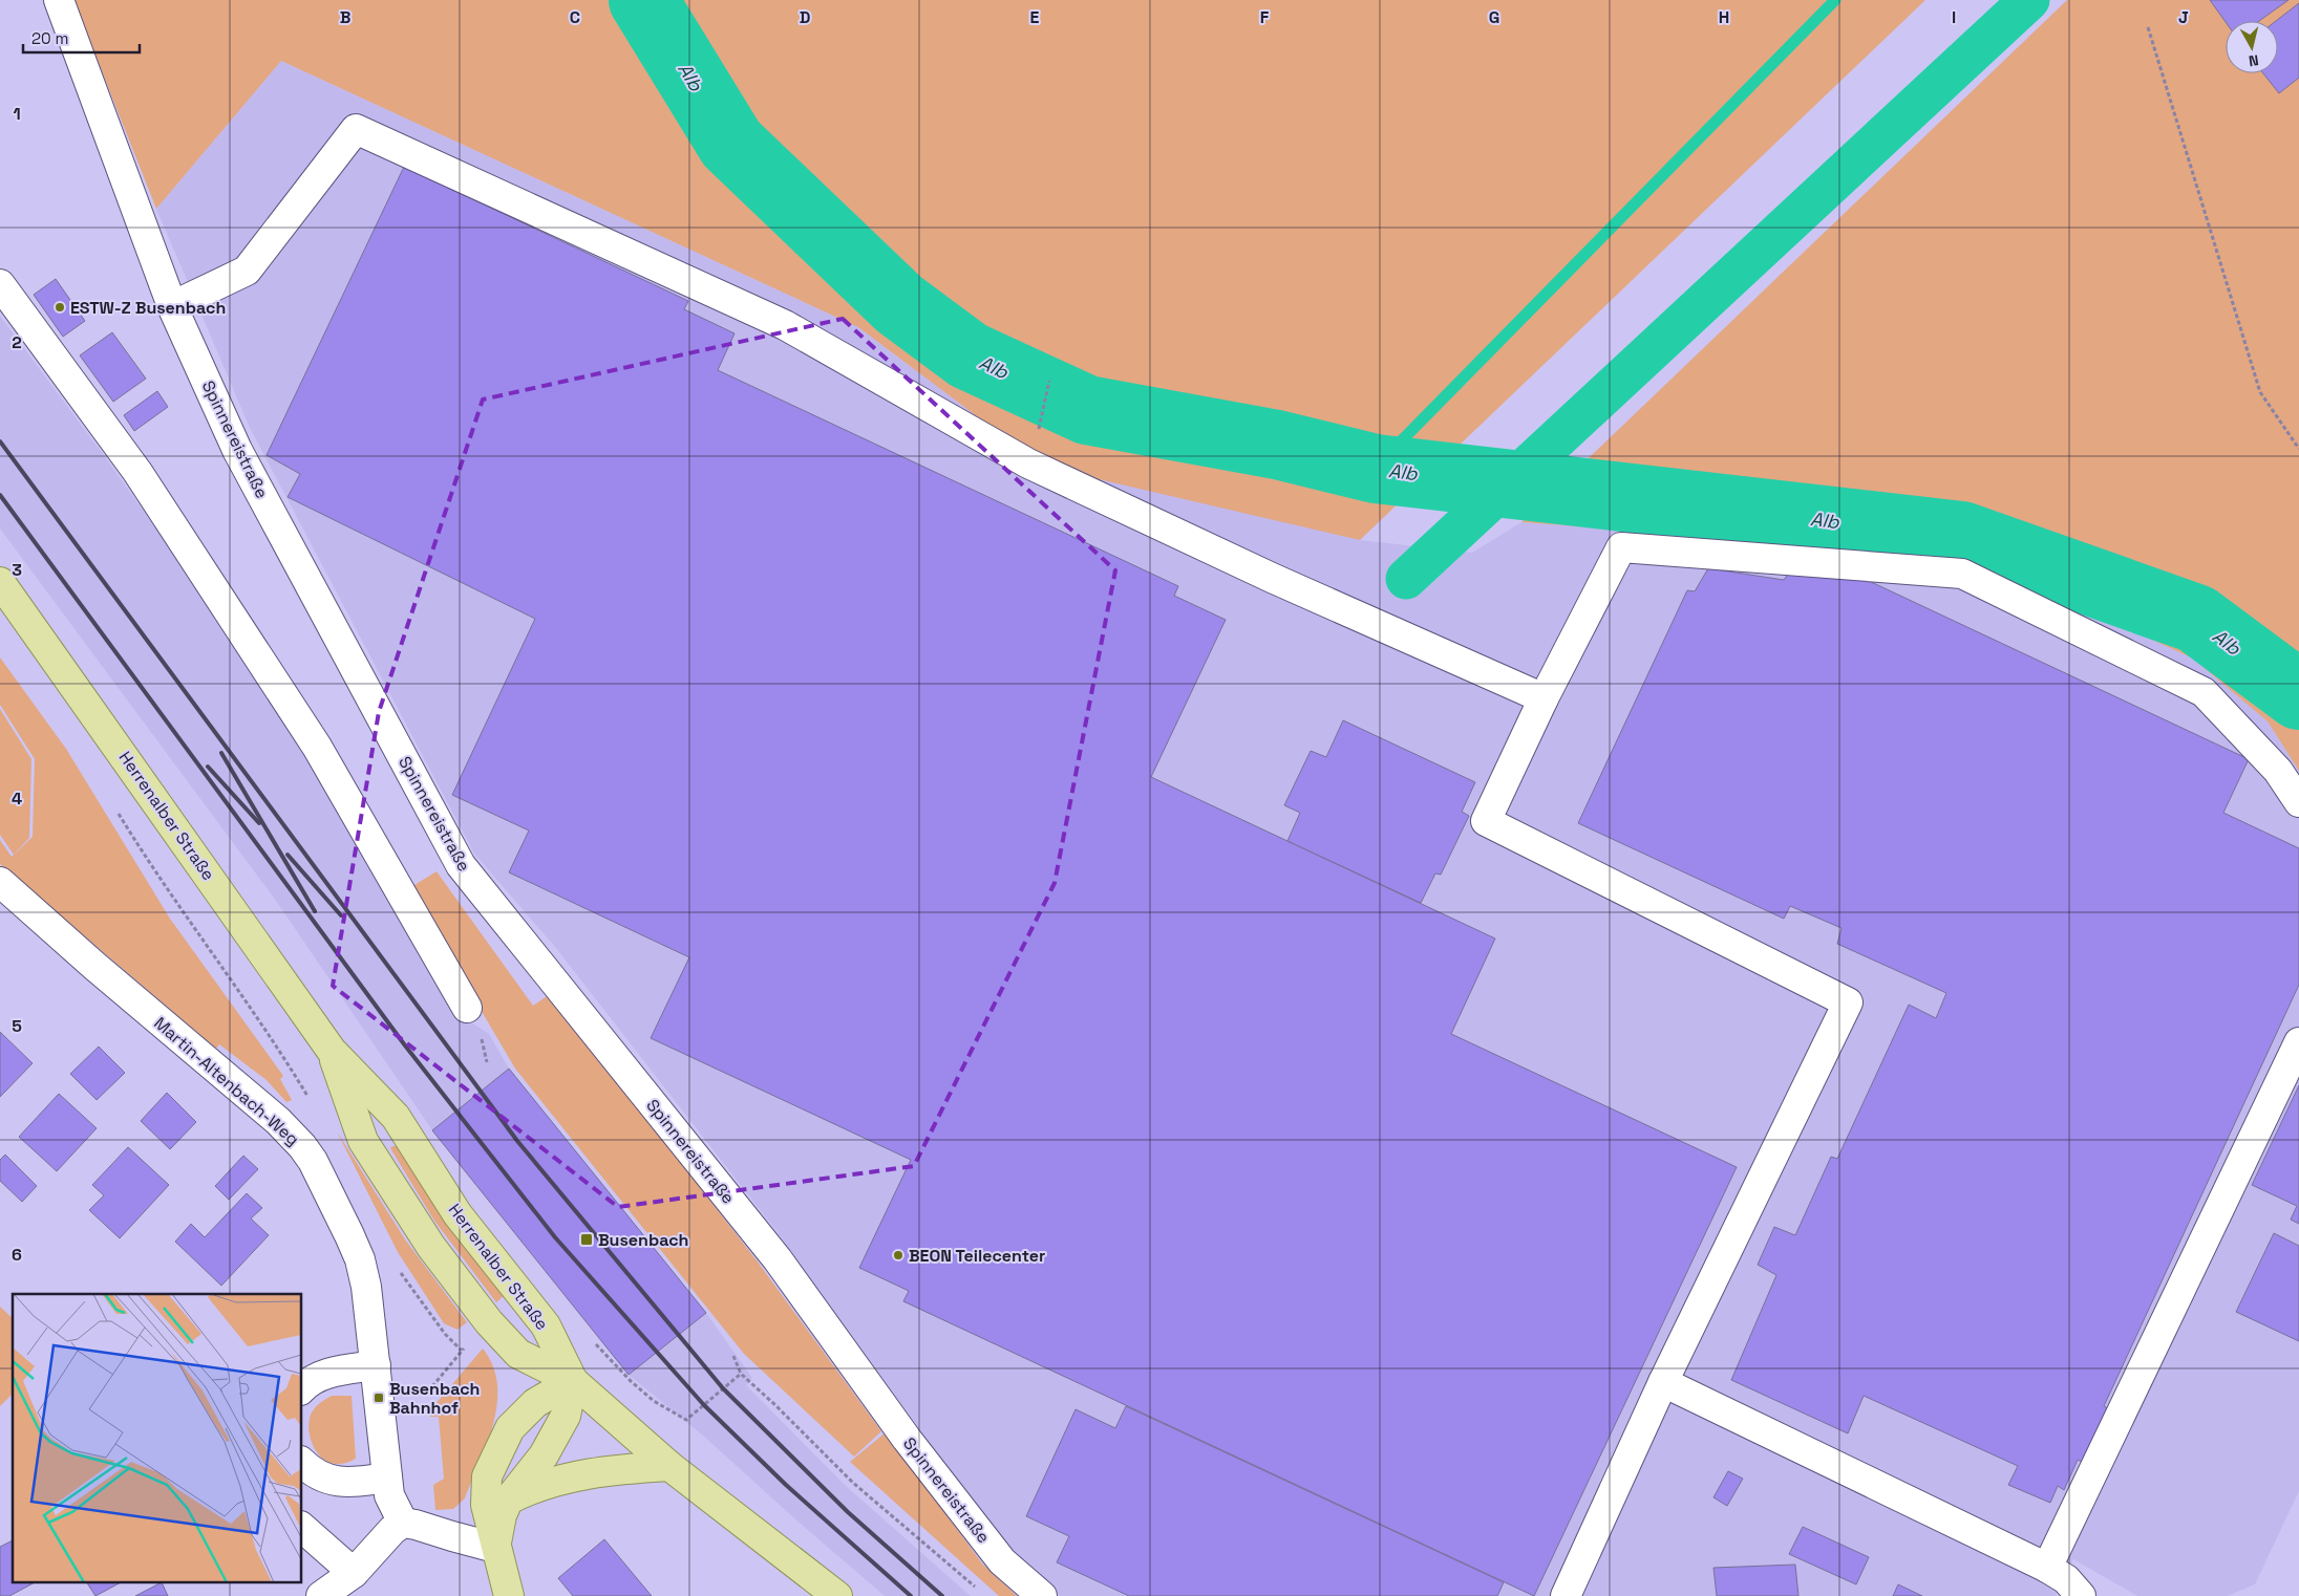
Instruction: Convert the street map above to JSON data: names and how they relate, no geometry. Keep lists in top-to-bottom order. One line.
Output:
{"streets":{"main road":["Herrenalber Straße"],"street":["Spinnereistraße","Martin-Altenbach-Weg"]},"water":["Alb"],"places":{"other":["ESTW-Z Busenbach","BEON Teilecenter"],"transit":["Busenbach","Busenbach Bahnhof"]},"scale_bar":"20 m","north":"bottom","grid":{"columns":["B","C","D","E","F","G","H","I","J"],"rows":["1","2","3","4","5","6"]}}
